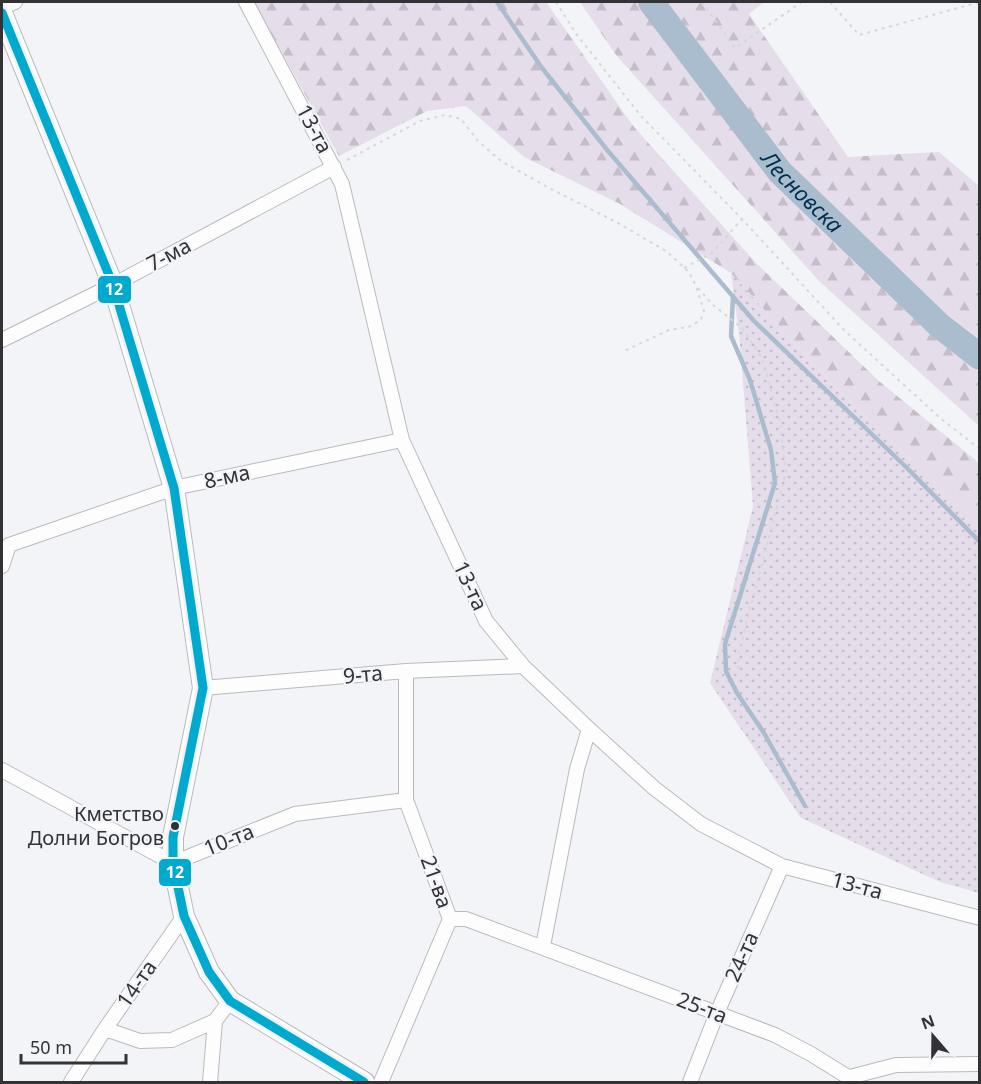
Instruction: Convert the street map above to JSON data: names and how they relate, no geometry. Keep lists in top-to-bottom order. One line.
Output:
{"streets":{"street":["13-та","7-ма","8-ма","9-та","10-та","21-ва","24-та","14-та","25-та"]},"crossings":[["13-та","7-ма"],["13-та","8-ма"],["13-та","9-та"],["13-та","24-та"],["9-та","21-ва"],["10-та","21-ва"],["21-ва","25-та"],["24-та","25-та"]],"water":["Лесновска"],"places":["Кметство Долни Богров"],"lines":["transit line 12"],"scale_bar":"50 m","north":"top"}
